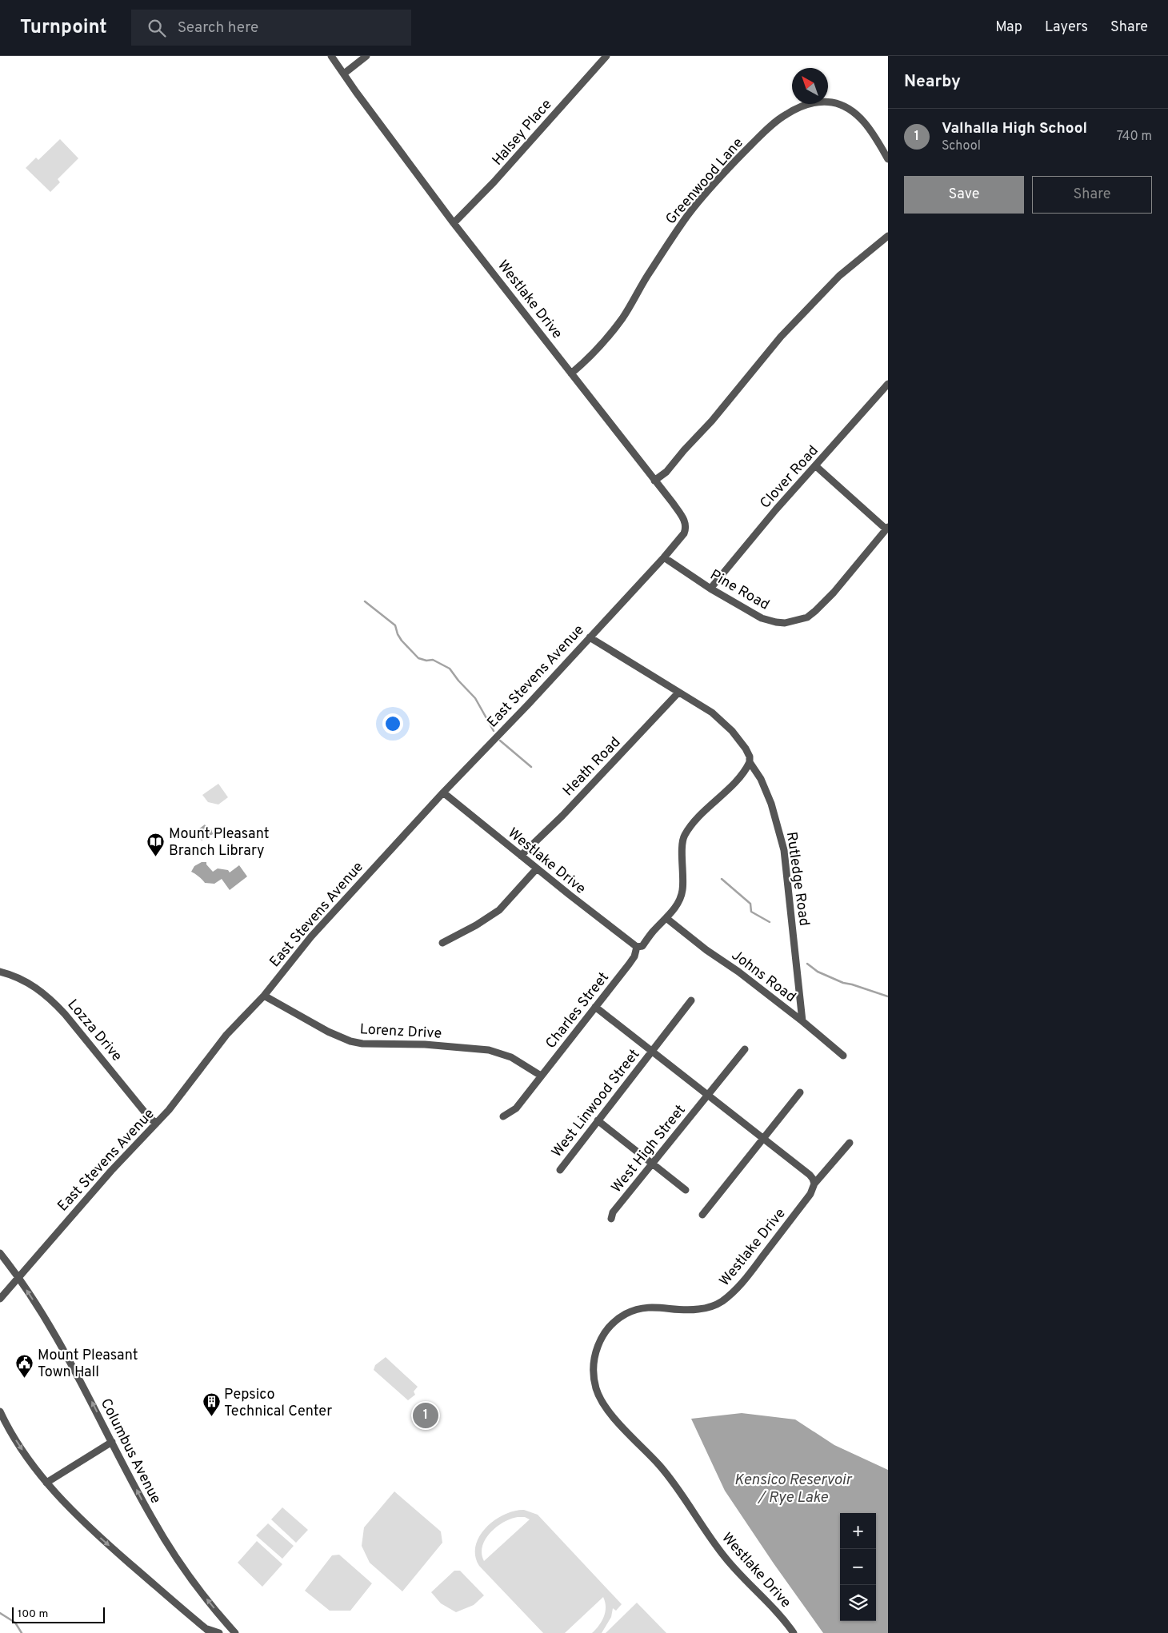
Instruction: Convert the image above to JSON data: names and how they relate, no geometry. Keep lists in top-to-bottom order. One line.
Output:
{"streets":{"street":["Halsey Place","Greenwood Lane","Westlake Drive","Clover Road","Pine Road","East Stevens Avenue","Heath Road","Rutledge Road","Johns Road","Charles Street","Lozza Drive","Lorenz Drive","West Linwood Street","West High Street","Columbus Avenue"]},"crossings":[["Halsey Place","Westlake Drive"],["Greenwood Lane","Westlake Drive"],["Westlake Drive","Pine Road"],["Westlake Drive","East Stevens Avenue"],["Westlake Drive","Heath Road"],["Westlake Drive","Charles Street"],["Clover Road","Pine Road"],["Pine Road","East Stevens Avenue"],["East Stevens Avenue","Rutledge Road"],["East Stevens Avenue","Lozza Drive"],["East Stevens Avenue","Lorenz Drive"],["East Stevens Avenue","Columbus Avenue"],["Heath Road","Rutledge Road"],["Rutledge Road","Johns Road"],["Rutledge Road","Charles Street"],["Johns Road","Charles Street"],["Charles Street","Lorenz Drive"]],"water":["Kensico Reservoir / Rye Lake"],"places":{"library":["Mount Pleasant Branch Library"],"public building":["Mount Pleasant Town Hall"],"building":["Pepsico Technical Center"]},"scale_bar":"100 m","north":"top left","page":{"header":"Turnpoint","search":"Search here","nav":["Map","Layers","Share"],"heading":"Nearby","list":[{"mark":"1","name":"Valhalla High School","note":"School","value":"740 m"}],"buttons":["Save","Share"],"pins":"1","map_buttons":["+","−"],"scale":"100 m"}}
